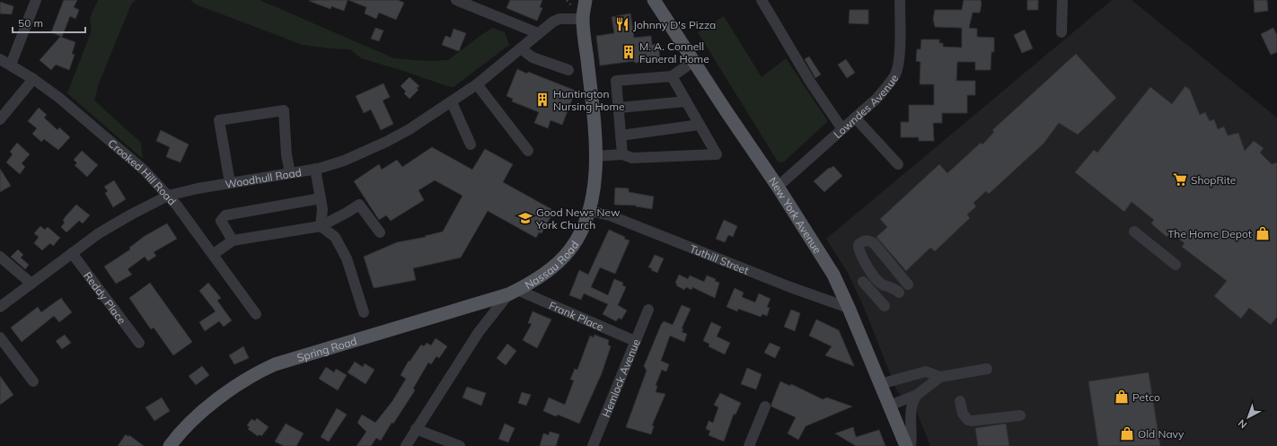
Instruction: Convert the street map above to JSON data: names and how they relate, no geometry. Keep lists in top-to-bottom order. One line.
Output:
{"streets":{"main road":["New York Avenue","Nassau Road","Spring Road"],"street":["Lowndes Avenue","Crooked Hill Road","Woodhull Road","Tuthill Street","Reddy Place","Frank Place","Hemlock Avenue"]},"crossings":[["Lowndes Avenue","New York Avenue"],["Crooked Hill Road","Woodhull Road"],["Woodhull Road","Nassau Road"],["Woodhull Road","Reddy Place"],["New York Avenue","Tuthill Street"],["Tuthill Street","Nassau Road"],["Nassau Road","Frank Place"],["Nassau Road","Spring Road"],["Frank Place","Spring Road"],["Frank Place","Hemlock Avenue"]],"places":{"restaurant":["Johnny D's Pizza"],"building":["M. A. Connell Funeral Home","Huntington Nursing Home"],"supermarket":["ShopRite"],"school or university":["Good News New York Church"],"shop":["The Home Depot","Petco","Old Navy"]},"scale_bar":"50 m","north":"bottom left"}
